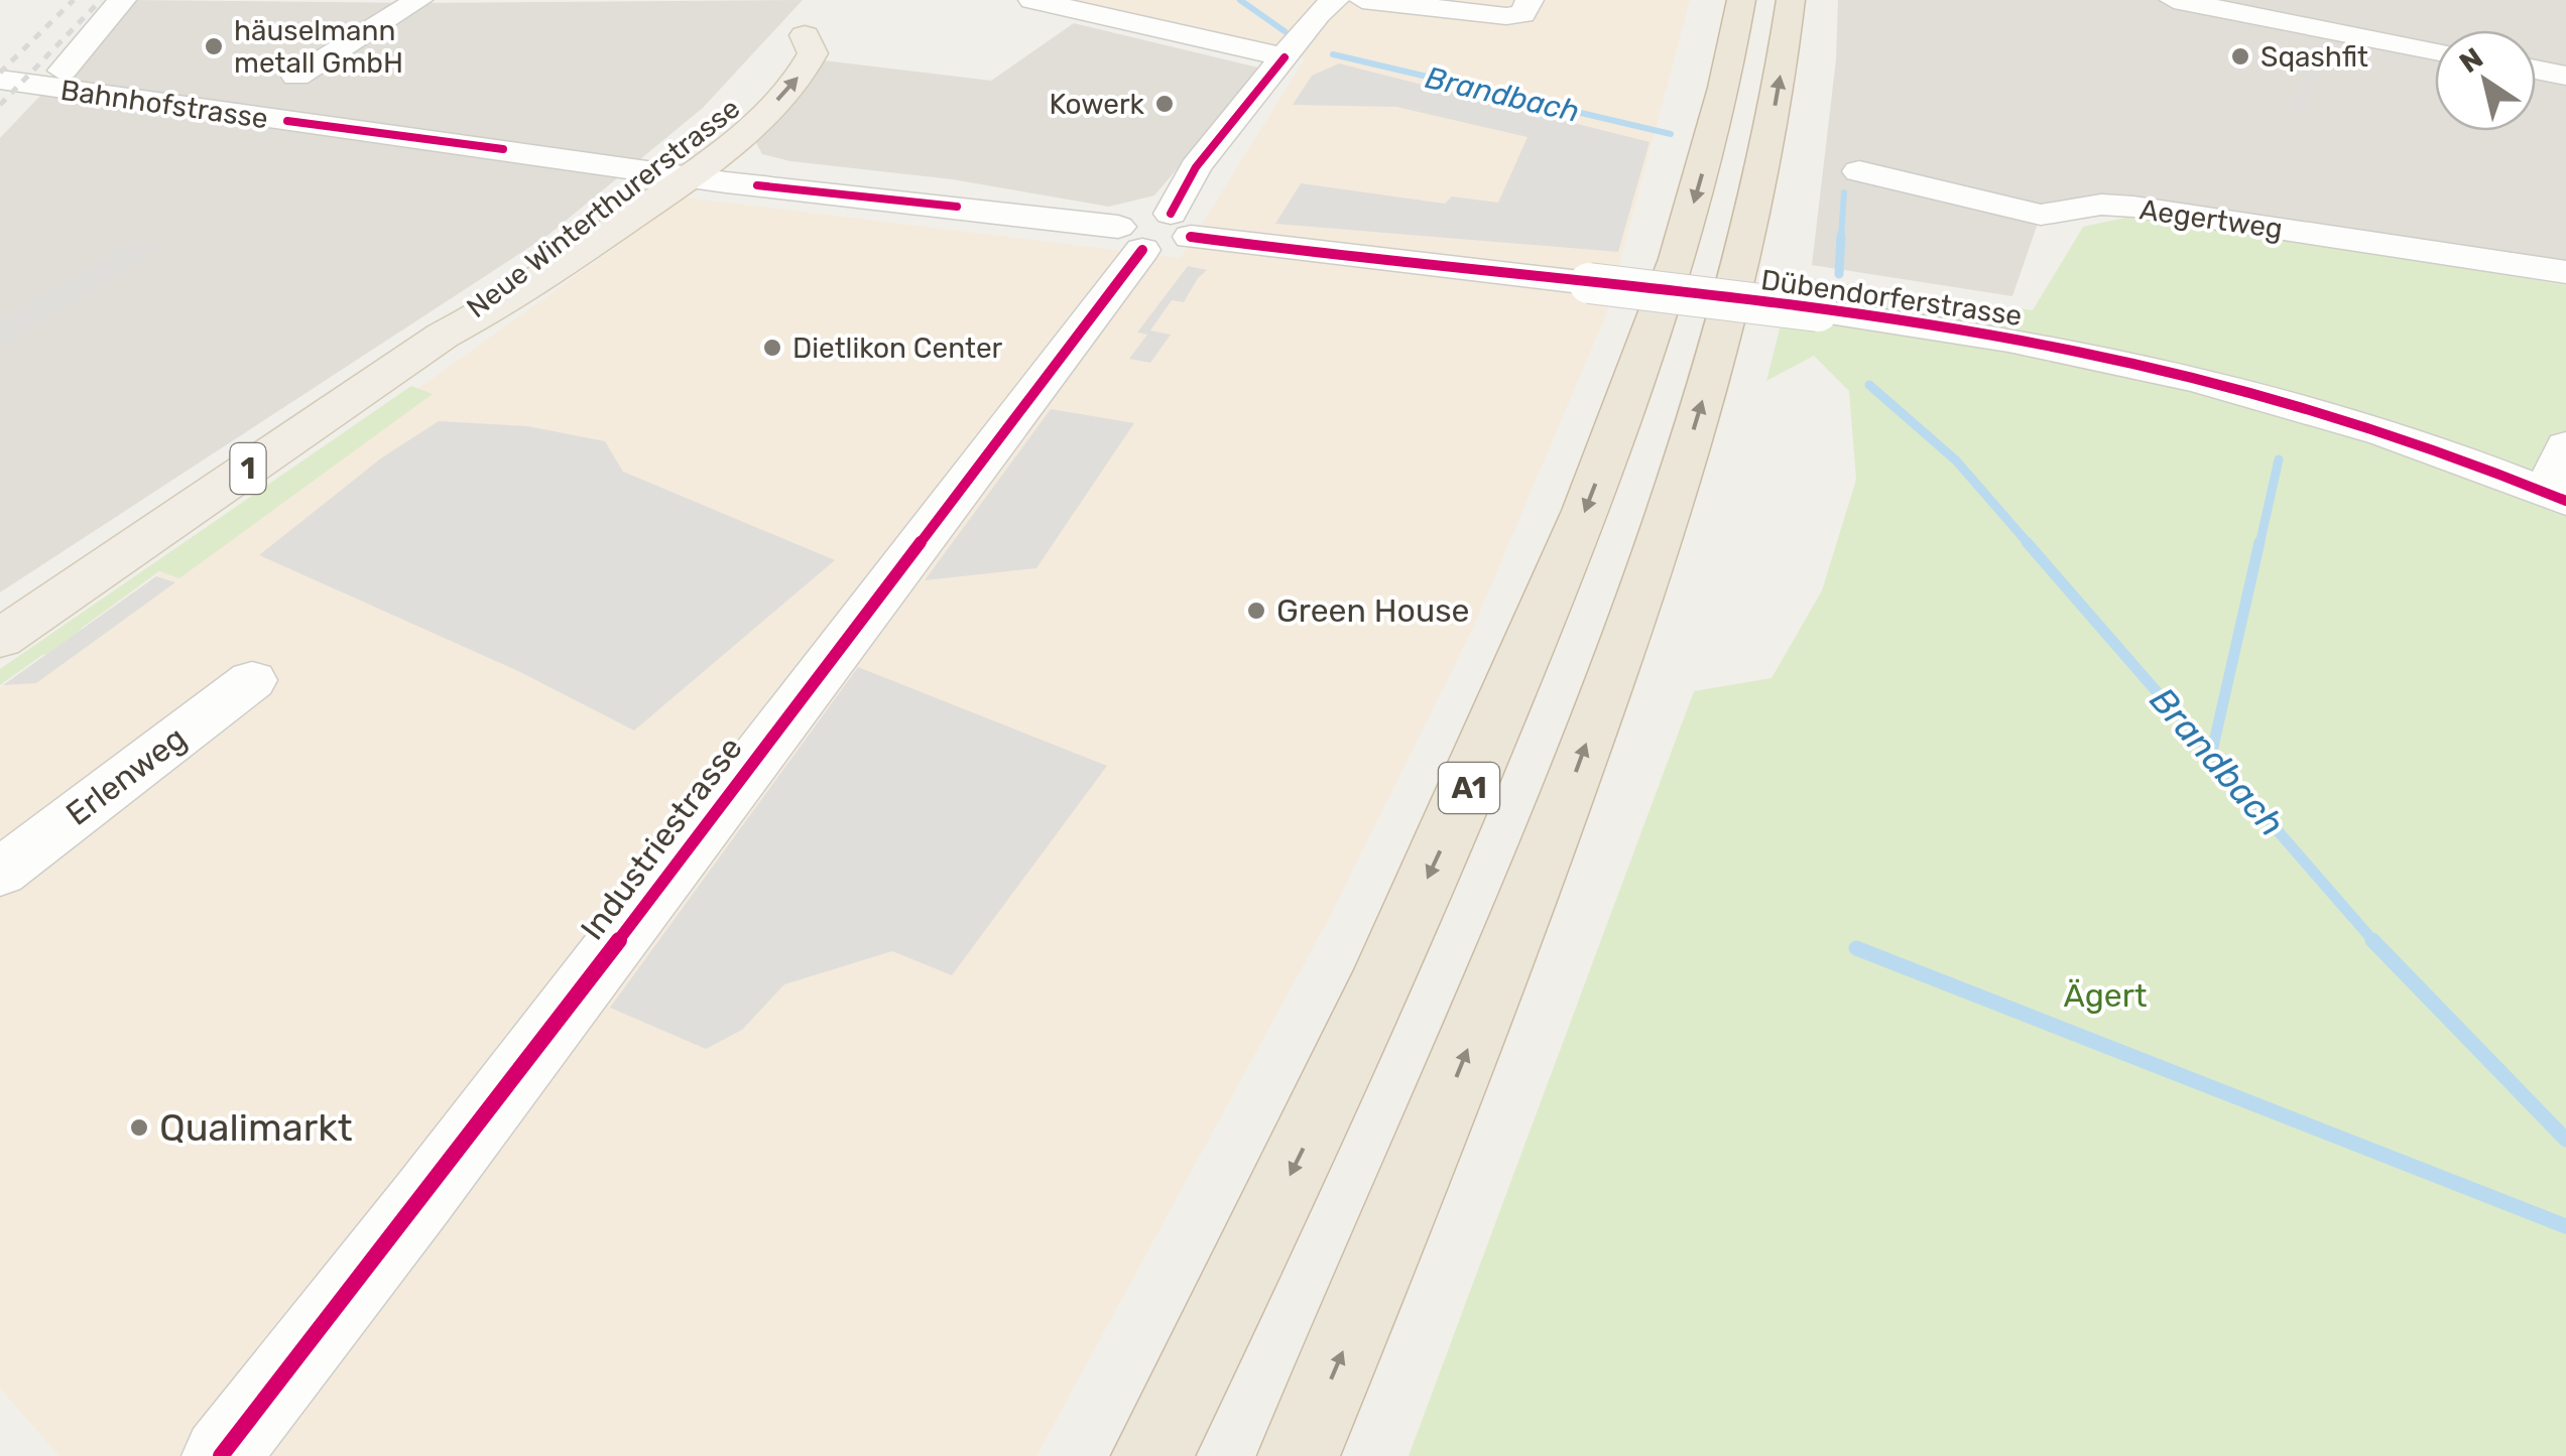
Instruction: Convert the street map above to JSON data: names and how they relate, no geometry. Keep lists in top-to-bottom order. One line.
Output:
{"streets":{"highway":["A1"],"main road":["Neue Winterthurerstrasse","1"],"street":["Bahnhofstrasse","Aegertweg","Dübendorferstrasse","Erlenweg","Industriestrasse"]},"crossings":[["Bahnhofstrasse","Neue Winterthurerstrasse"],["Dübendorferstrasse","Industriestrasse"]],"water":["Brandbach"],"parks":["Ägert"],"places":["häuselmann metall GmbH","Sqashfit","Kowerk","Dietlikon Center","Green House","Qualimarkt"],"north":"top left"}
